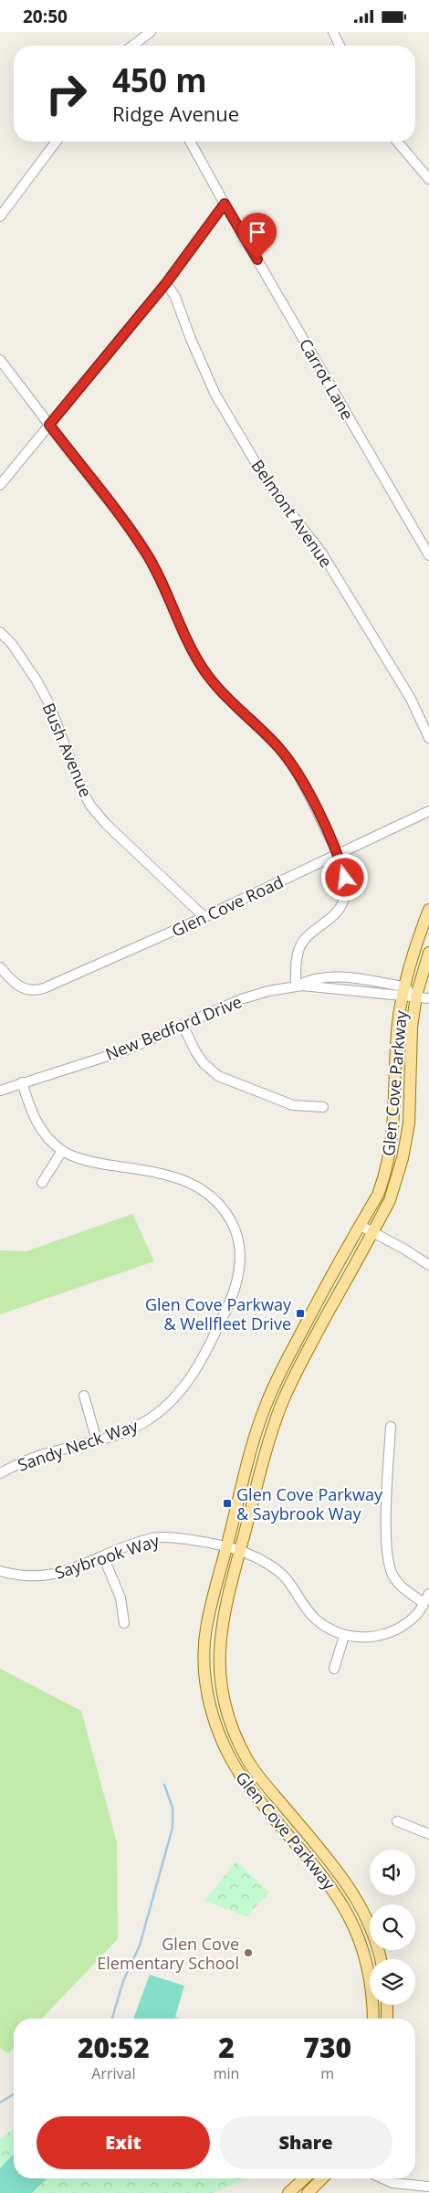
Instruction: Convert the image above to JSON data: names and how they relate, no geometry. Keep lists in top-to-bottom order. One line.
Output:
{"streets":{"main road":["Glen Cove Parkway"],"street":["Carrot Lane","Belmont Avenue","Bush Avenue","Glen Cove Road","New Bedford Drive","Sandy Neck Way","Saybrook Way"]},"crossings":[["Bush Avenue","Glen Cove Road"],["New Bedford Drive","Glen Cove Parkway"],["New Bedford Drive","Sandy Neck Way"],["Glen Cove Parkway","Saybrook Way"]],"places":{"transit":["Glen Cove Parkway & Wellfleet Drive","Glen Cove Parkway & Saybrook Way"],"other":["Glen Cove Elementary School"]},"page":{"status":"20:50","turn":["450 m","Ridge Avenue"],"eta":["20:52","Arrival","2","min","730","m"],"buttons":["Exit","Share"]}}
